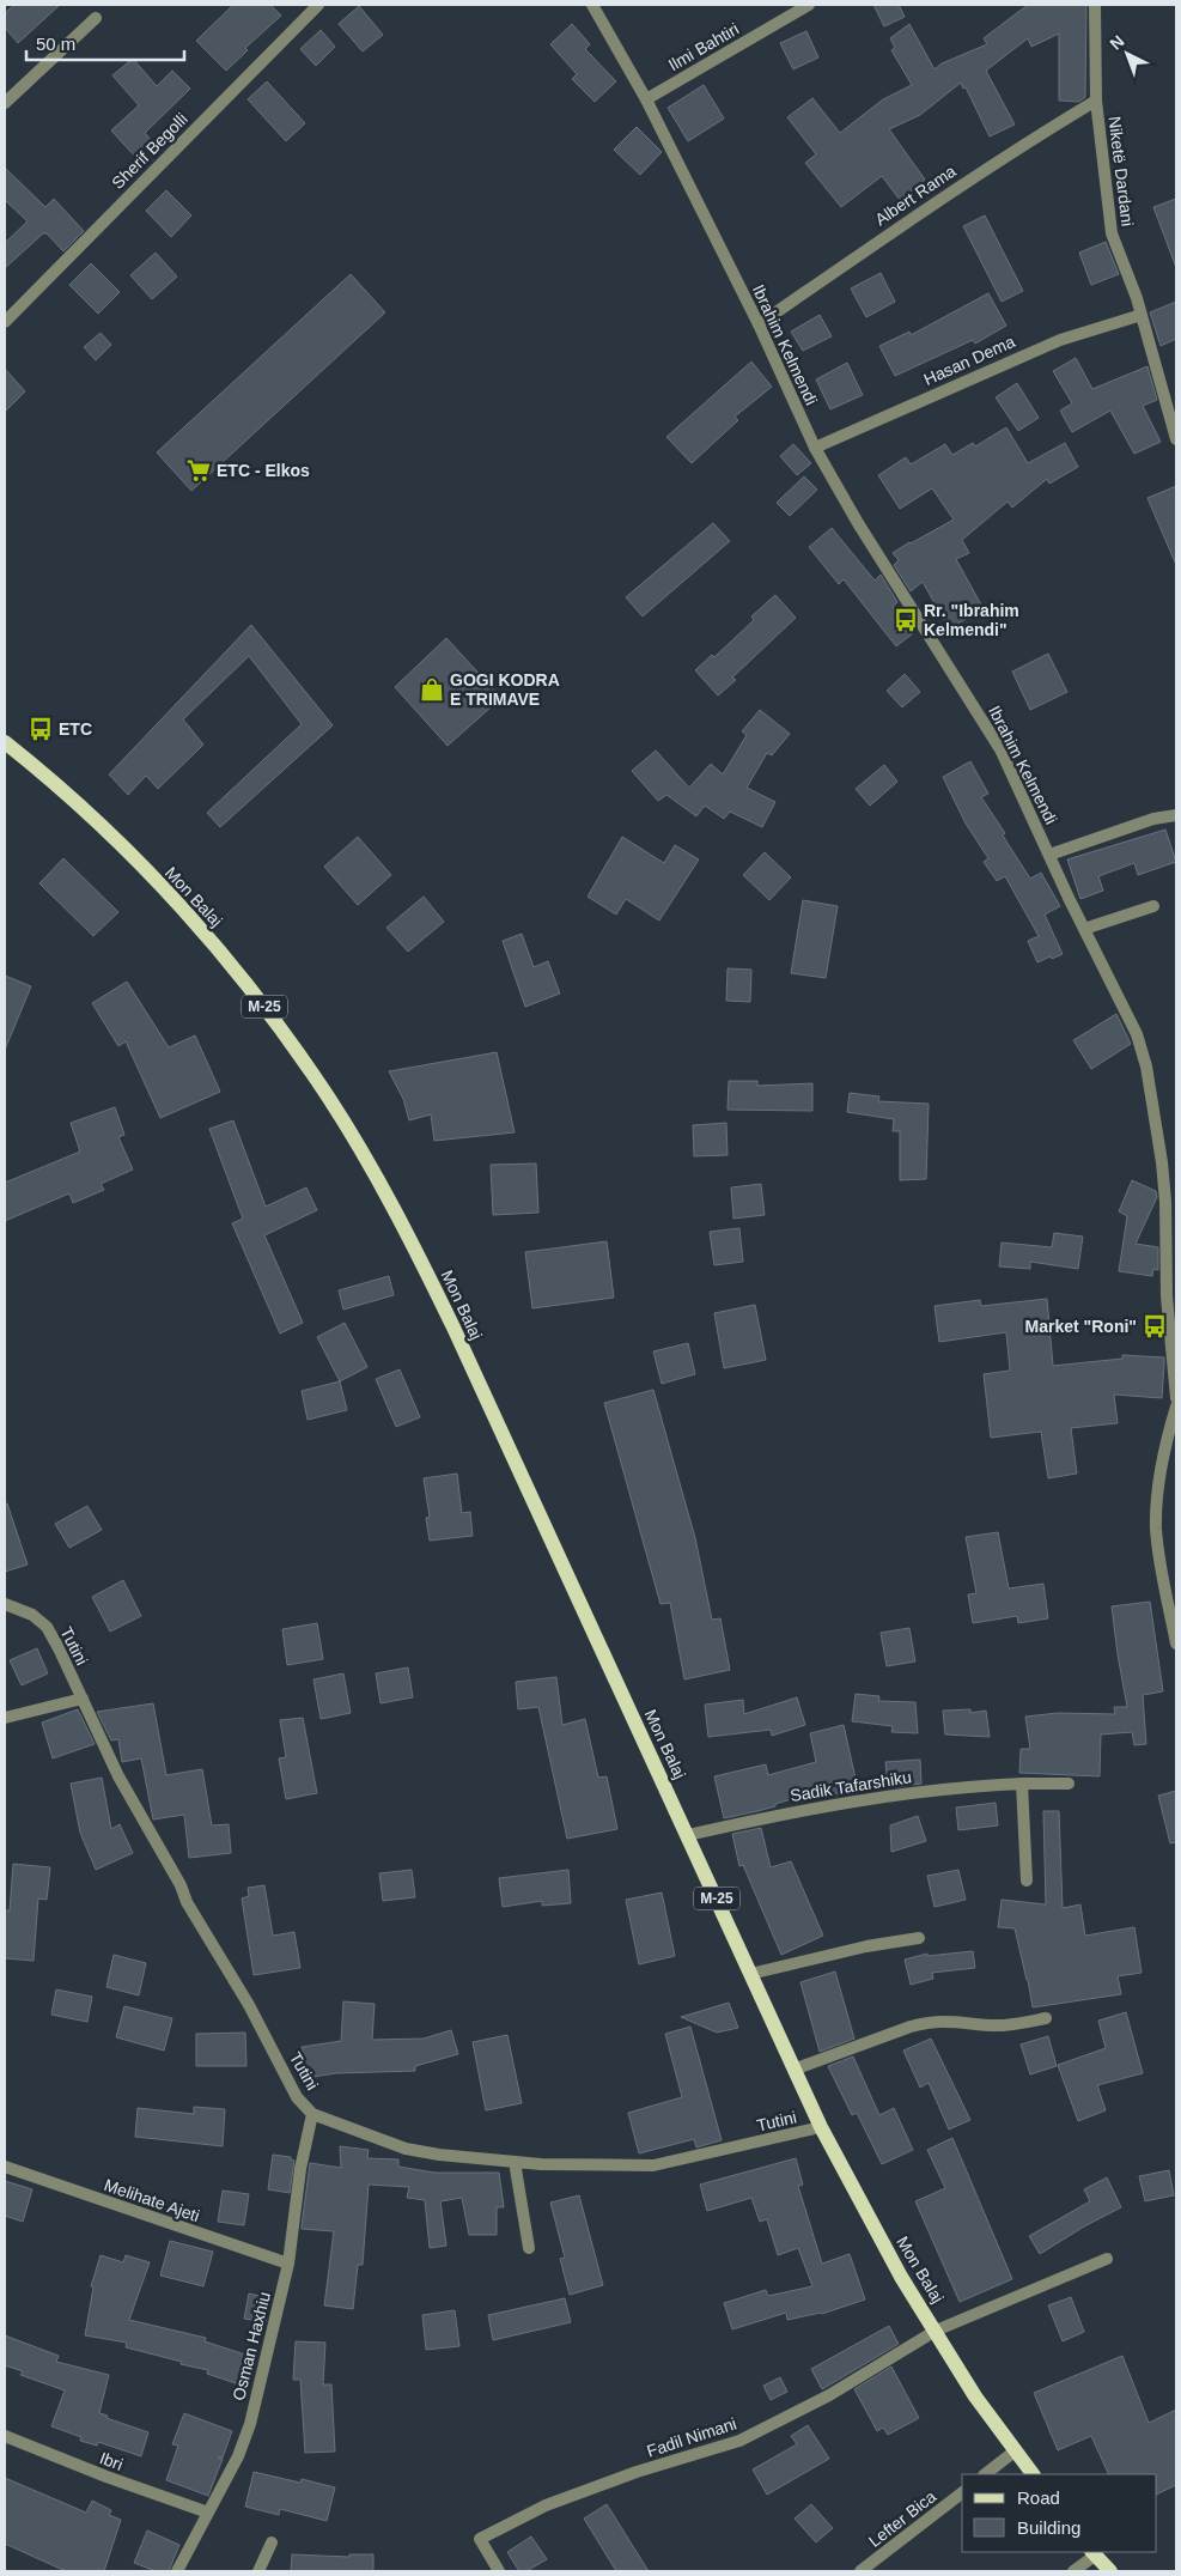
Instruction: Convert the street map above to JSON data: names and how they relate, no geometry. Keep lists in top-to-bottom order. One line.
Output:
{"streets":{"main road":["Mon Balaj","M-25"],"street":["Ilmi Bahtiri","Sherif Begolli","Niketë Dardani","Albert Rama","Ibrahim Kelmendi","Hasan Dema","Tutini","Sadik Tafarshiku","Melihate Ajeti","Osman Haxhiu","Fadil Nimani","Ibri","Lefter Bica"]},"crossings":[["Ilmi Bahtiri","Ibrahim Kelmendi"],["Niketë Dardani","Albert Rama"],["Niketë Dardani","Hasan Dema"],["Albert Rama","Ibrahim Kelmendi"],["Ibrahim Kelmendi","Hasan Dema"],["Mon Balaj","Tutini"],["Mon Balaj","Sadik Tafarshiku"],["Mon Balaj","Fadil Nimani"],["Tutini","Osman Haxhiu"],["Melihate Ajeti","Osman Haxhiu"],["Osman Haxhiu","Ibri"]],"places":{"supermarket":["ETC - Elkos"],"bus stop":["Rr. \"Ibrahim Kelmendi\"","ETC","Market \"Roni\""],"shop":["GOGI KODRA E TRIMAVE"]},"legend":["Road","Building"],"scale_bar":"50 m","north":"top left"}
